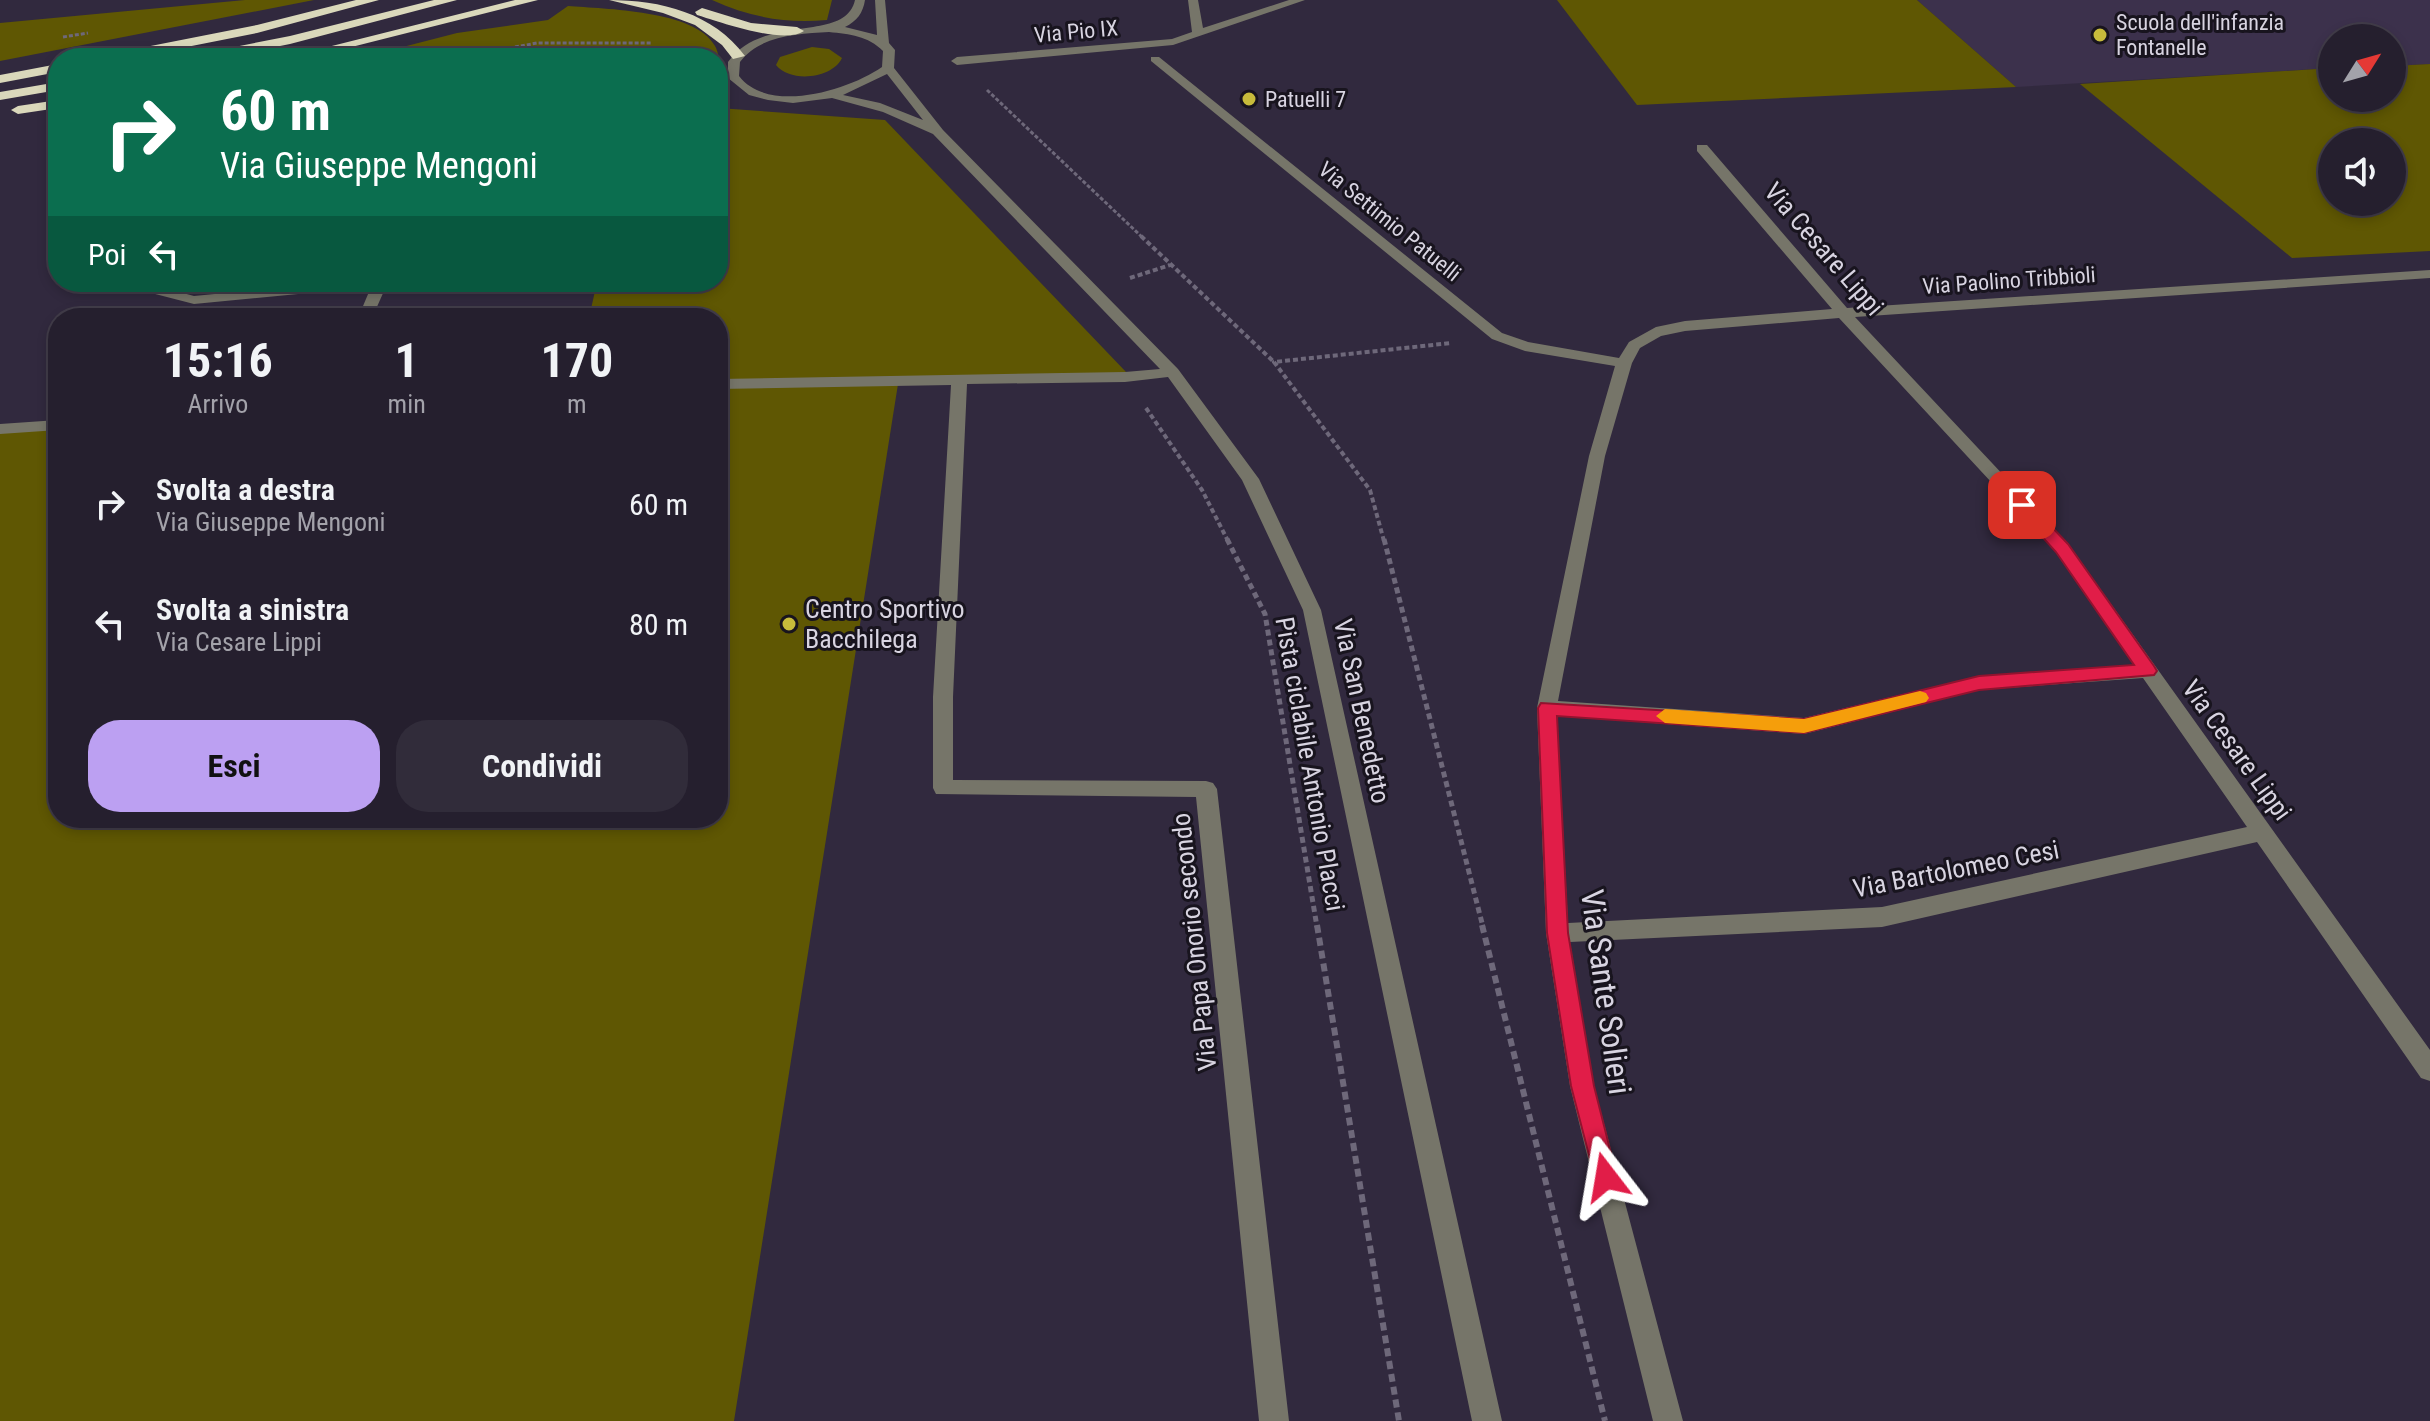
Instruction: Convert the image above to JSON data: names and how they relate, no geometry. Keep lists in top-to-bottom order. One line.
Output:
{"streets":{"street":["Via Pio IX","Via Settimio Patuelli","Via Cesare Lippi","Via Paolino Tribbioli","Via San Benedetto","Via Bartolomeo Cesi","Via Papa Onorio secondo","Via Sante Solieri"],"path":["Pista ciclabile Antonio Placci"]},"crossings":[["Via Settimio Patuelli","Via Paolino Tribbioli"],["Via Cesare Lippi","Via Paolino Tribbioli"],["Via Cesare Lippi","Via Bartolomeo Cesi"],["Via Paolino Tribbioli","Via Sante Solieri"],["Via Bartolomeo Cesi","Via Sante Solieri"]],"places":["Scuola dell'infanzia Fontanelle","Patuelli 7","Centro Sportivo Bacchilega"],"north":"top right","page":{"turn":["60 m","Via Giuseppe Mengoni"],"then":"Poi","eta":["15:16","Arrivo","1","min","170","m"],"list":[{"name":"Svolta a destra","note":"Via Giuseppe Mengoni","value":"60 m"},{"name":"Svolta a sinistra","note":"Via Cesare Lippi","value":"80 m"}],"buttons":["Esci","Condividi"]}}
